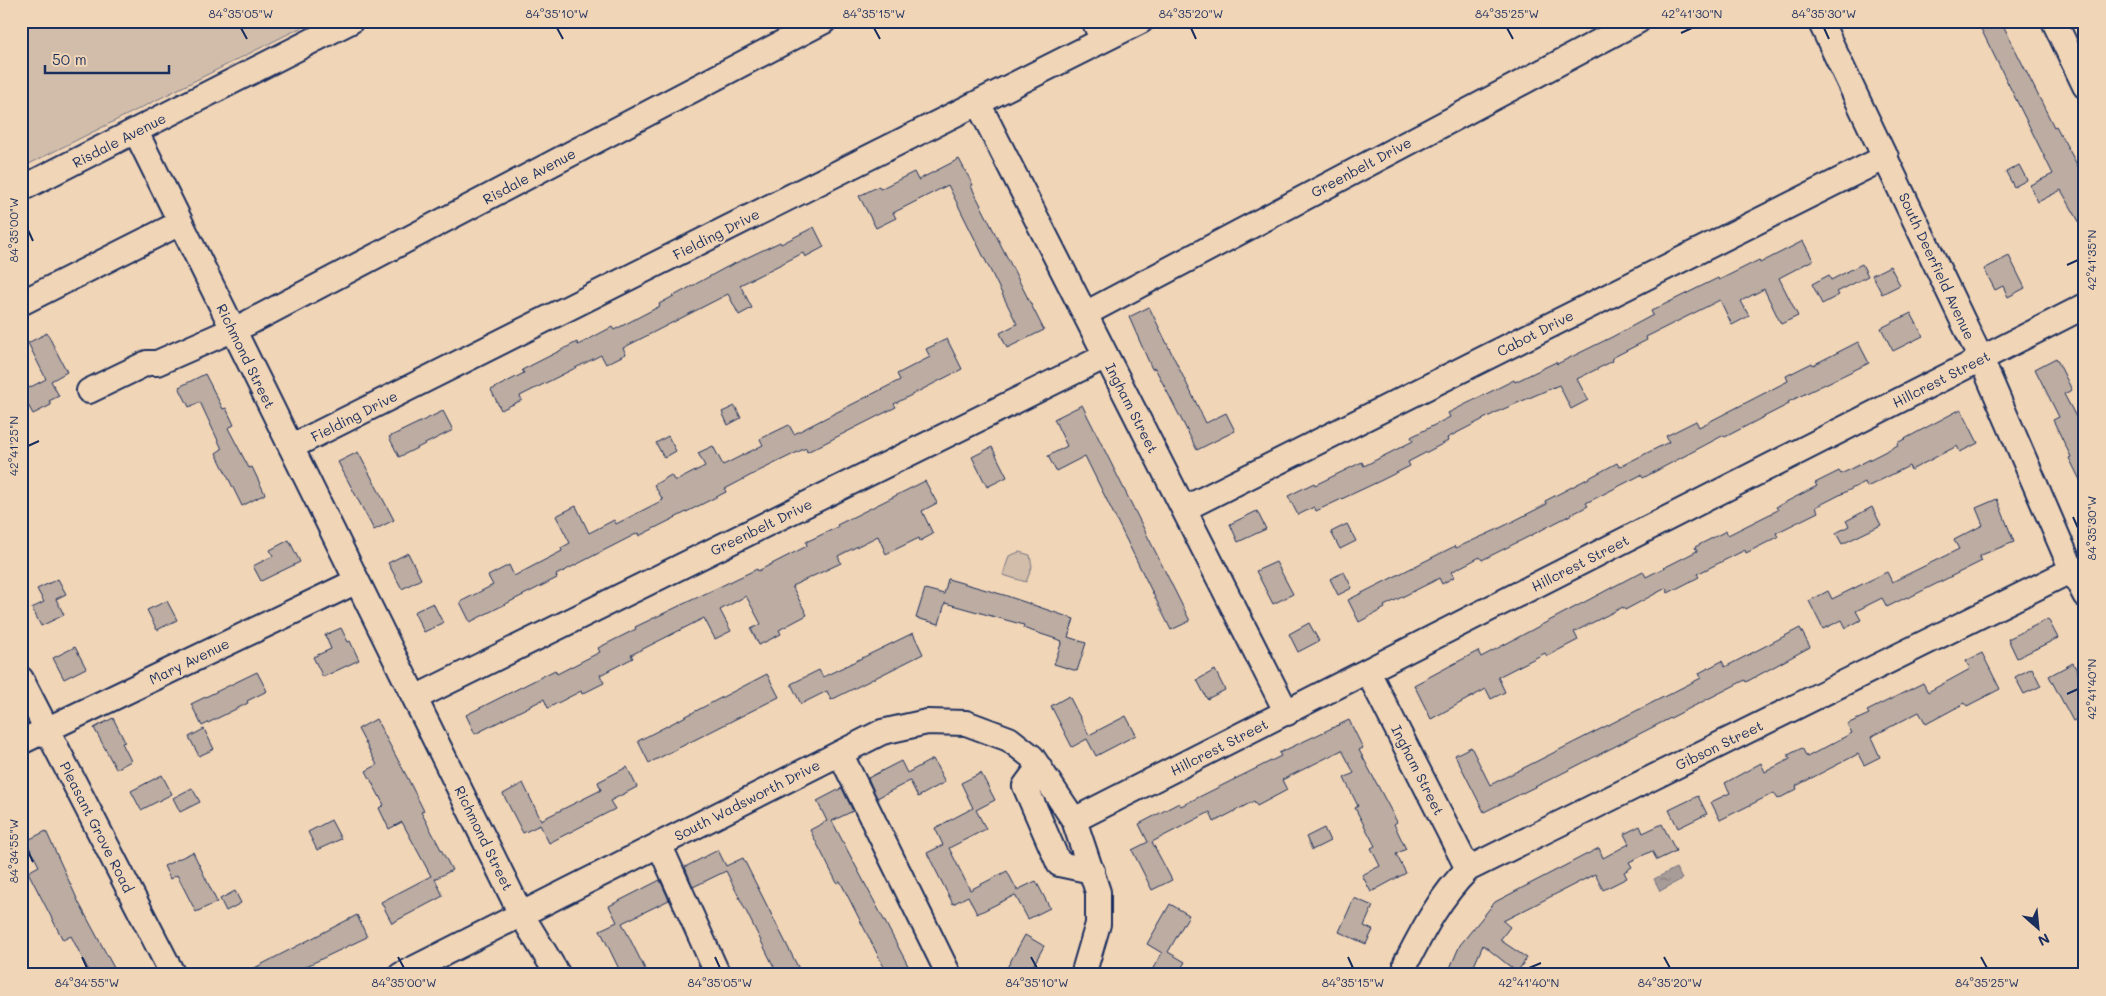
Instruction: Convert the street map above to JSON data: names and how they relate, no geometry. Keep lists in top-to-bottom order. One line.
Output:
{"streets":{"street":["Risdale Avenue","Greenbelt Drive","Fielding Drive","South Deerfield Avenue","Cabot Drive","Richmond Street","Hillcrest Street","Ingham Street","Mary Avenue","Gibson Street","South Wadsworth Drive","Pleasant Grove Road"]},"crossings":[["Risdale Avenue","Richmond Street"],["Greenbelt Drive","Richmond Street"],["Greenbelt Drive","Ingham Street"],["Fielding Drive","Richmond Street"],["Fielding Drive","Ingham Street"],["South Deerfield Avenue","Cabot Drive"],["South Deerfield Avenue","Hillcrest Street"],["South Deerfield Avenue","Gibson Street"],["Cabot Drive","Ingham Street"],["Richmond Street","Mary Avenue"],["Richmond Street","South Wadsworth Drive"],["Hillcrest Street","Ingham Street"],["Hillcrest Street","South Wadsworth Drive"],["Ingham Street","Gibson Street"],["Mary Avenue","Pleasant Grove Road"]],"scale_bar":"50 m","north":"bottom right","coordinates":["84°35'05\"W","84°35'10\"W","84°35'15\"W","84°35'20\"W","84°35'25\"W","42°41'30\"N","84°35'30\"W","84°35'00\"W","42°41'35\"N","42°41'25\"N","42°41'40\"N","84°34'55\"W"]}
